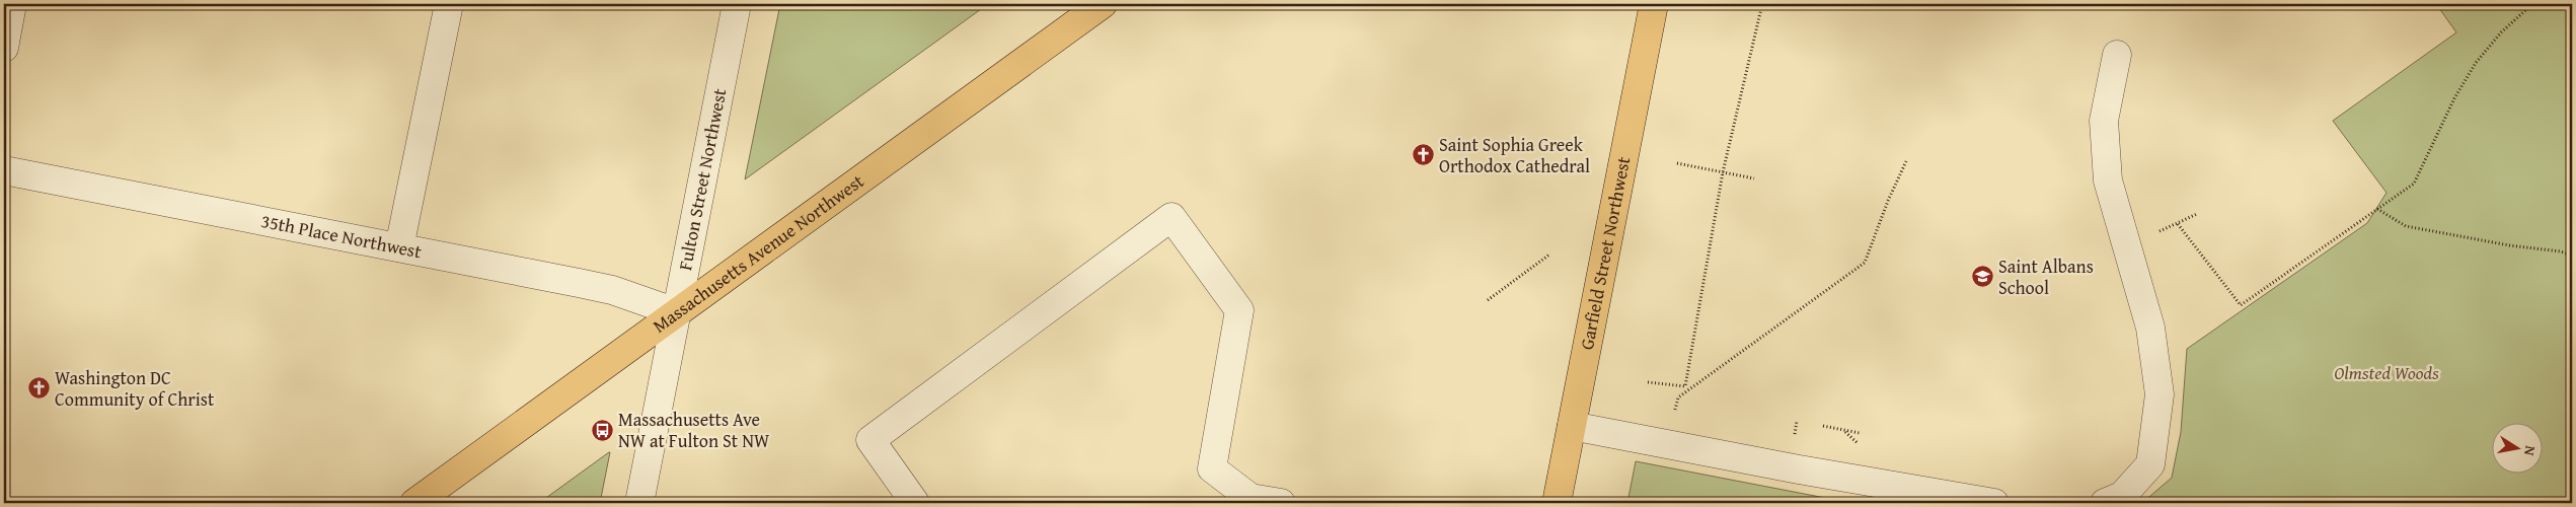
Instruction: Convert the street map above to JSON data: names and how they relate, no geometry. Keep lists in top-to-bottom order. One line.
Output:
{"streets":{"main road":["Massachusetts Avenue Northwest","Garfield Street Northwest"],"street":["Fulton Street Northwest","35th Place Northwest"]},"crossings":[["Fulton Street Northwest","35th Place Northwest"],["Fulton Street Northwest","Massachusetts Avenue Northwest"],["35th Place Northwest","Massachusetts Avenue Northwest"]],"parks":["Olmsted Woods"],"places":{"church":["Saint Sophia Greek Orthodox Cathedral","Washington DC Community of Christ"],"school or university":["Saint Albans School"],"bus stop":["Massachusetts Ave NW at Fulton St NW"]},"north":"right"}
